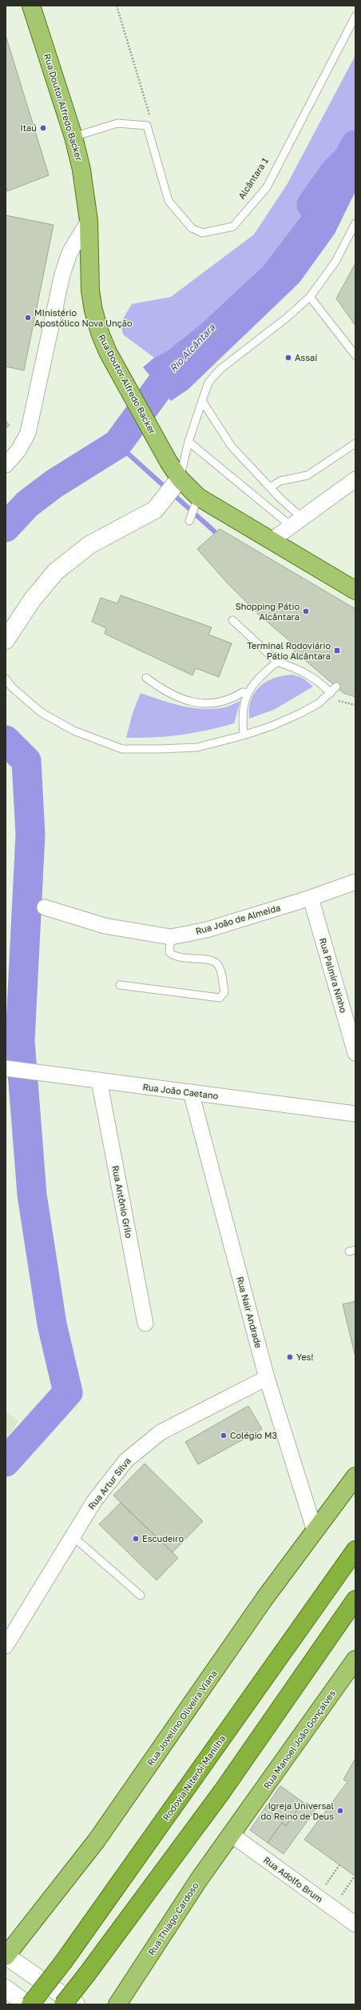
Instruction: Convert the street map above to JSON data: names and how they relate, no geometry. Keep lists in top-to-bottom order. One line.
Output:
{"streets":{"highway":["Rodovia Niterói-Manilha"],"main road":["Rua Doutor Alfredo Backer","Rua Jovelino Oliveira Viana","Rua Manoel João Gonçalves","Rua Thiago Cardoso"],"street":["Rua João de Almeida","Rua Palmira Ninho","Rua João Caetano","Rua Antônio Grilo","Rua Nair Andrade","Rua Artur Silva","Rua Adolfo Brum"]},"crossings":[["Rua João de Almeida","Rua Palmira Ninho"],["Rua João Caetano","Rua Antônio Grilo"],["Rua João Caetano","Rua Nair Andrade"],["Rua Nair Andrade","Rua Artur Silva"],["Rua Nair Andrade","Rua Jovelino Oliveira Viana"],["Rua Manoel João Gonçalves","Rua Adolfo Brum"],["Rua Manoel João Gonçalves","Rua Thiago Cardoso"],["Rua Adolfo Brum","Rua Thiago Cardoso"]],"water":["Rio Alcântara"],"places":{"other":["Itaú","MInistério Apostólico Nova Unção","Assaí","Shopping Pátio Alcântara","Yes!","Colégio M3","Escudeiro","Igreja Universal do Reino de Deus"],"transit":["Terminal Rodoviário Pátio Alcântara"]}}
